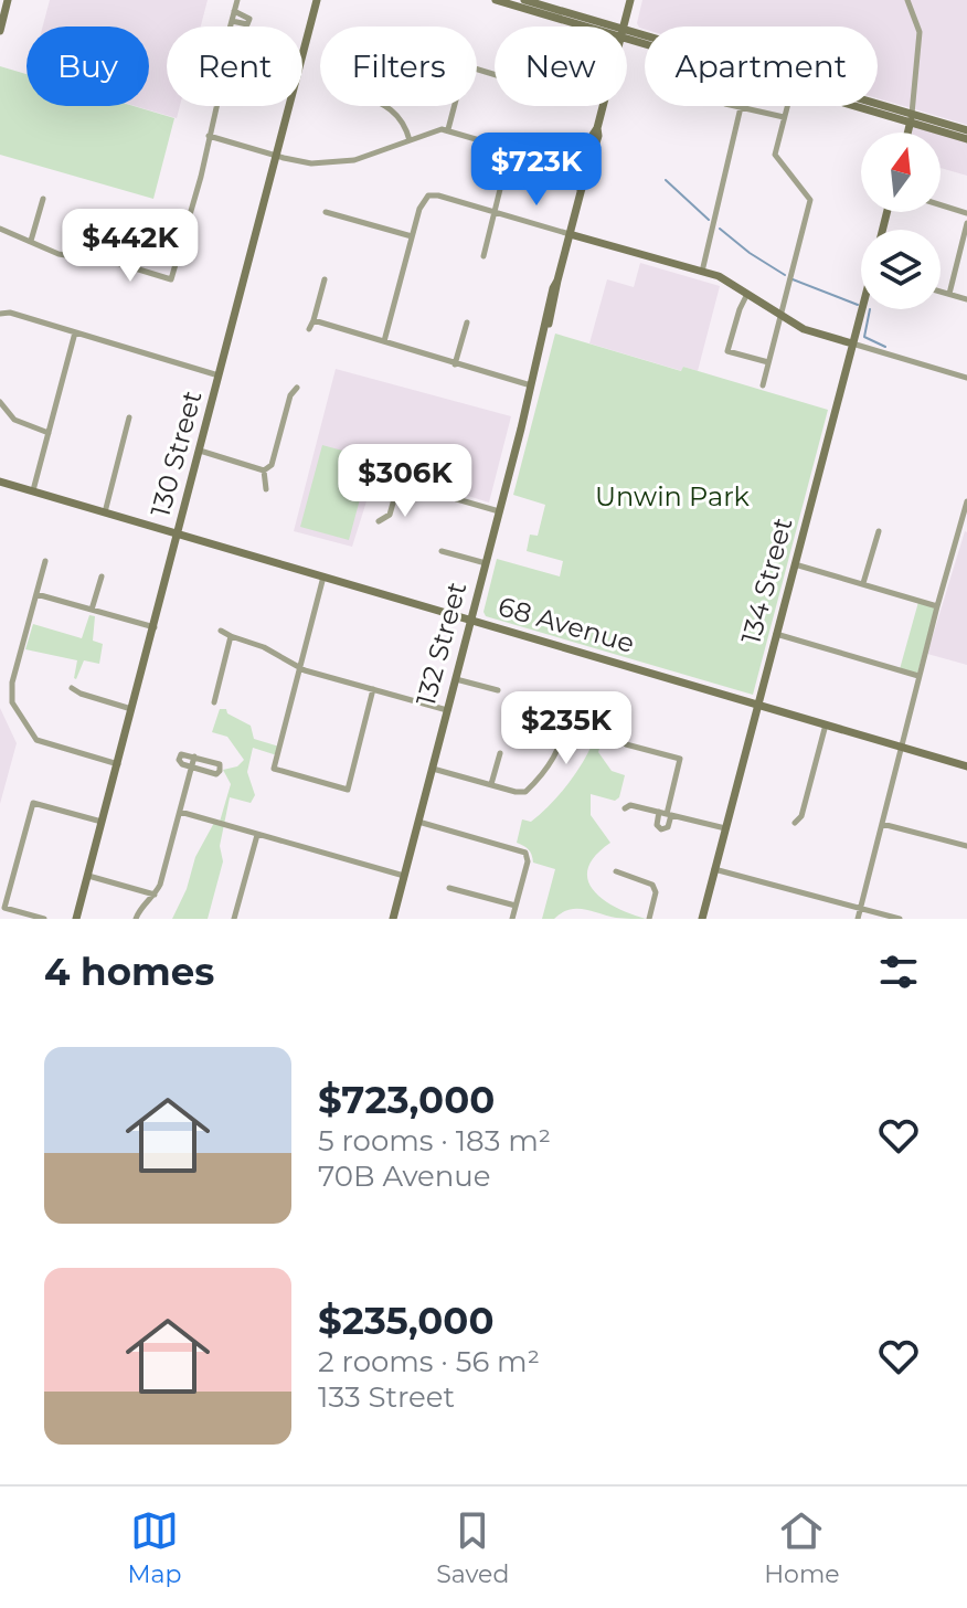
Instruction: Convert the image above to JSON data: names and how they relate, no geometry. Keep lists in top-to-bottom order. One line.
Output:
{"streets":{"street":["130 Street","134 Street","68 Avenue","132 Street"]},"crossings":[["130 Street","68 Avenue"],["134 Street","68 Avenue"],["68 Avenue","132 Street"]],"parks":["Unwin Park"],"north":"top","page":{"chip":["Buy","Rent","Filters","New","Apartment"],"price":["$723K","$442K","$306K","$235K"],"heading":"4 homes","list":[{"name":"$723,000","note":"5 rooms · 183 m² · 70B Avenue"},{"name":"$235,000","note":"2 rooms · 56 m² · 133 Street"}],"tabs":["Map","Saved","Home"]}}
